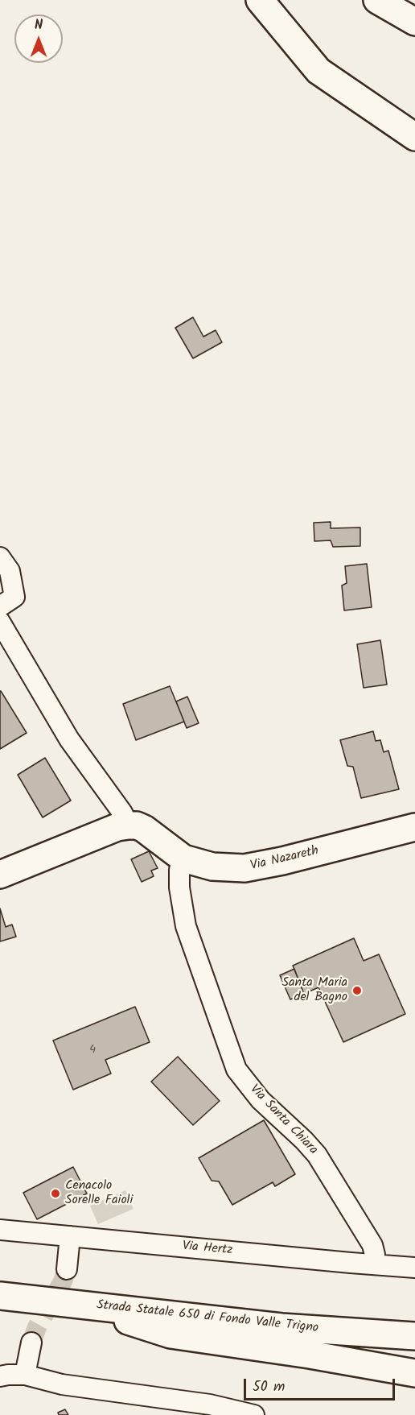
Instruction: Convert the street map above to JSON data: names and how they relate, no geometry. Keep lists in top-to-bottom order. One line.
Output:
{"streets":{"main road":["Via Nazareth","Strada Statale 650 di Fondo Valle Trigno"],"street":["Via Santa Chiara","Via Hertz"]},"crossings":[["Via Nazareth","Via Santa Chiara"],["Via Santa Chiara","Via Hertz"]],"places":["Santa Maria del Bagno","Cenacolo Sorelle Faioli"],"house_numbers":["4"],"scale_bar":"50 m","north":"top"}
